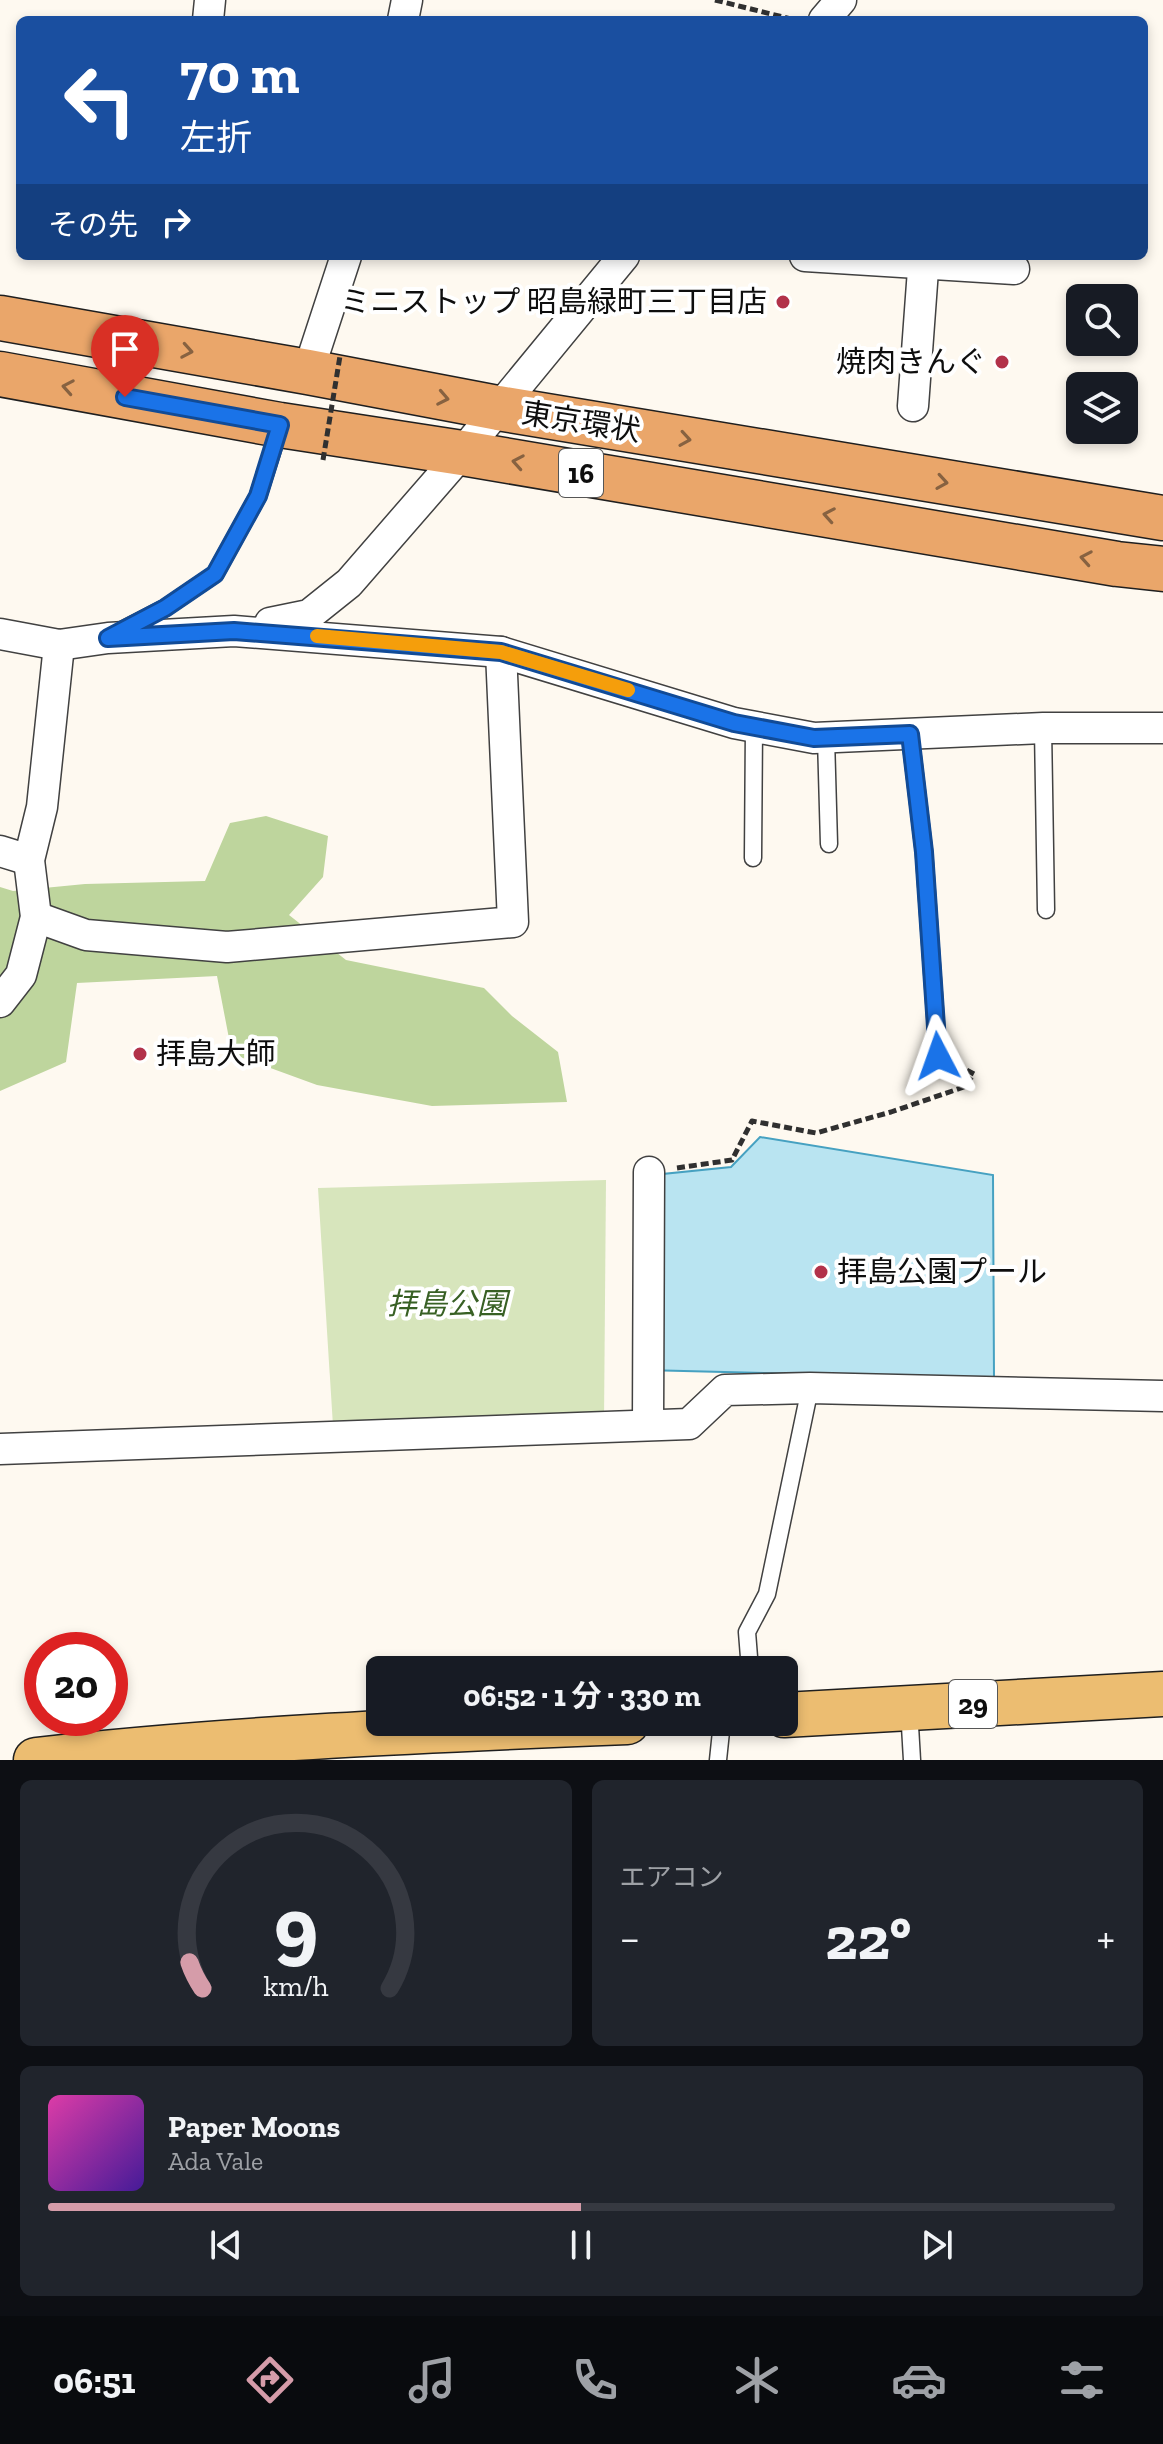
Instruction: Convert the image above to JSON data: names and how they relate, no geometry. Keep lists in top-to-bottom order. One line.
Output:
{"streets":{"highway":["東京環状","16"],"main road":["29"]},"parks":["拝島公園"],"places":["ミニストップ 昭島緑町三丁目店","焼肉きんぐ","拝島大師","拝島公園プール"],"page":{"turn":["70 m","左折"],"then":"その先","limit":"20","trip":"06:52 · 1 分 · 330 m","tile":"エアコン","heat":["−","22°","+"],"song":["Paper Moons","Ada Vale"],"tabs":"06:51","gauge":["9","km/h"]}}
